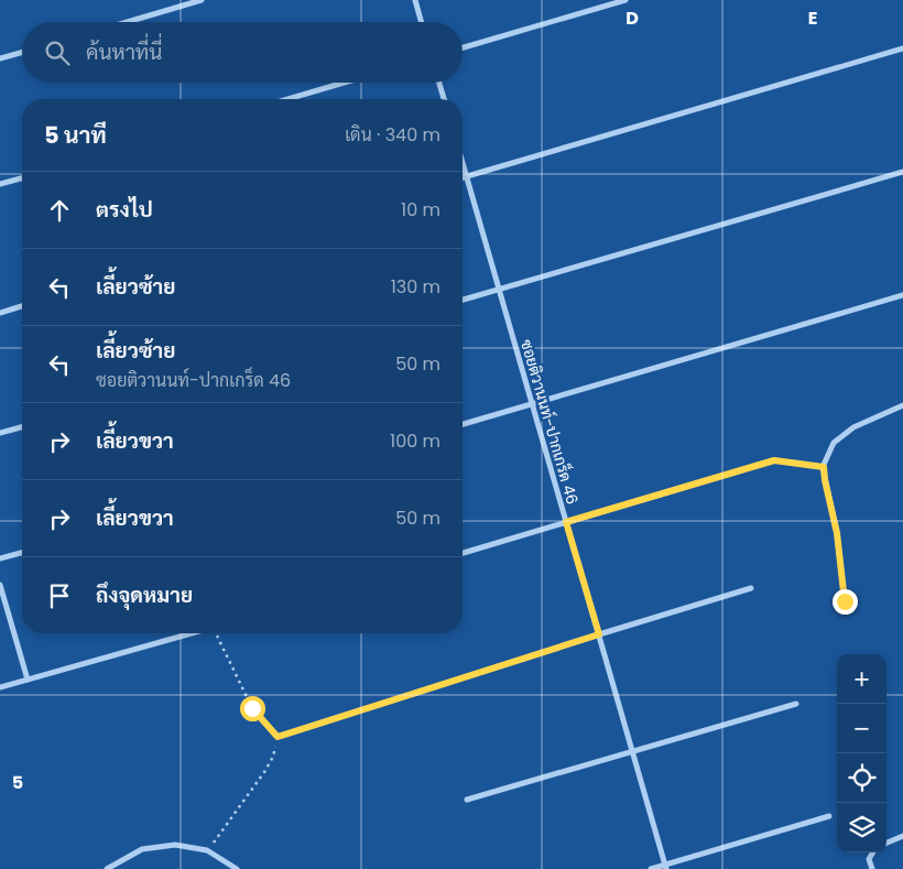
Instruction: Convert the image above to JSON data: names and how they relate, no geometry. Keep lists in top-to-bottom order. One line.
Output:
{"streets":{"street":["ซอยติวานนท์-ปากเกร็ด 46"]},"page":{"search":"ค้นหาที่นี่","heading":["5 นาที","เดิน · 340 m"],"list":[["ตรงไป","10 m"],["เลี้ยวซ้าย","130 m"],["เลี้ยวซ้าย","ซอยติวานนท์-ปากเกร็ด 46","50 m"],["เลี้ยวขวา","100 m"],["เลี้ยวขวา","50 m"],"ถึงจุดหมาย"],"map_buttons":["+","−"]},"grid":{"columns":["D","E"],"rows":["5"]}}
